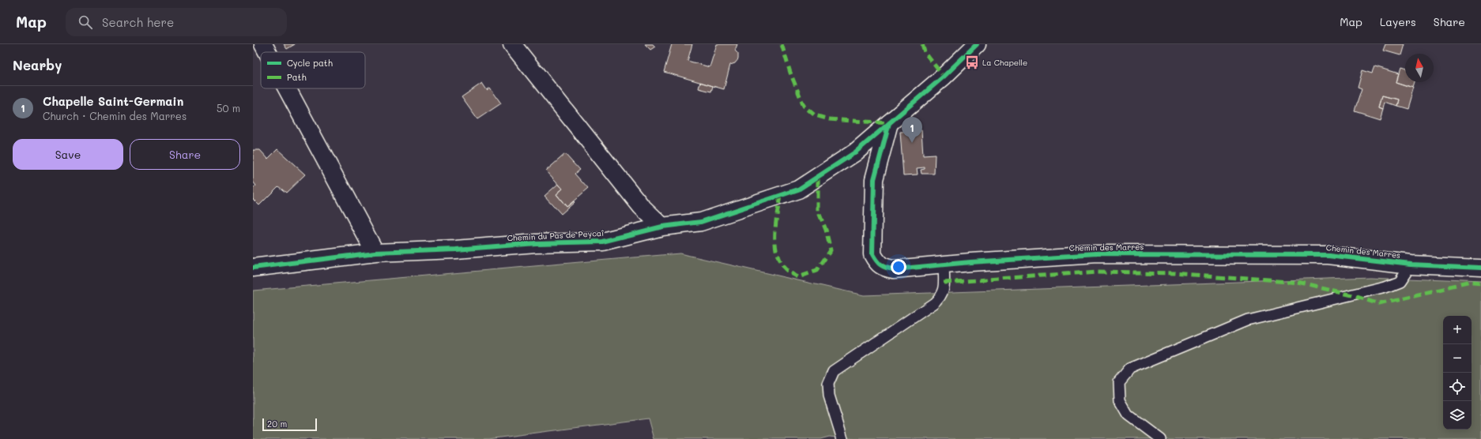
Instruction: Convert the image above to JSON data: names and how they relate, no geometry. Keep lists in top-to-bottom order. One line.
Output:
{"streets":{"street":["Chemin du Pas de Peycaî","Chemin des Marres"]},"crossings":[["Chemin du Pas de Peycaî","Chemin des Marres"]],"places":{"bus stop":["La Chapelle"]},"legend":["Cycle path","Path"],"scale_bar":"20 m","north":"top","page":{"header":"Map","search":"Search here","nav":["Map","Layers","Share"],"heading":"Nearby","list":[{"mark":"1","name":"Chapelle Saint-Germain","note":"Church · Chemin des Marres","value":"50 m"}],"pins":"1","buttons":["Save","Share"],"map_buttons":["+","−"],"scale":"20 m"}}
